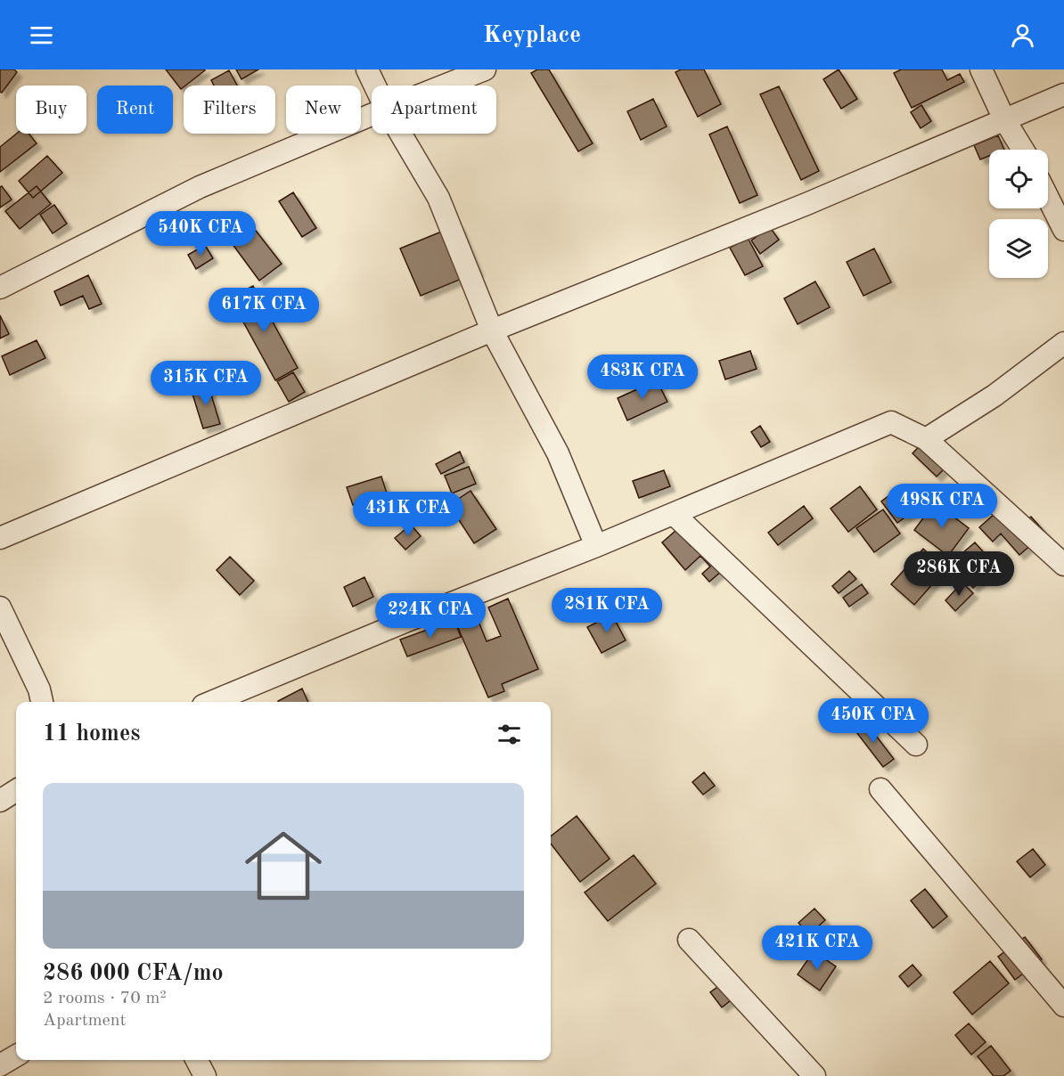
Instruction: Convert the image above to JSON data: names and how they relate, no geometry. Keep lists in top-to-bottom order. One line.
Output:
{"page":{"header":"Keyplace","chip":["Buy","Rent","Filters","New","Apartment"],"price":["540K CFA","617K CFA","483K CFA","315K CFA","498K CFA","431K CFA","286K CFA","281K CFA","224K CFA","450K CFA","421K CFA"],"heading":"11 homes","list":[{"name":"286 000 CFA/mo","note":"2 rooms · 70 m² · Apartment"}]}}
